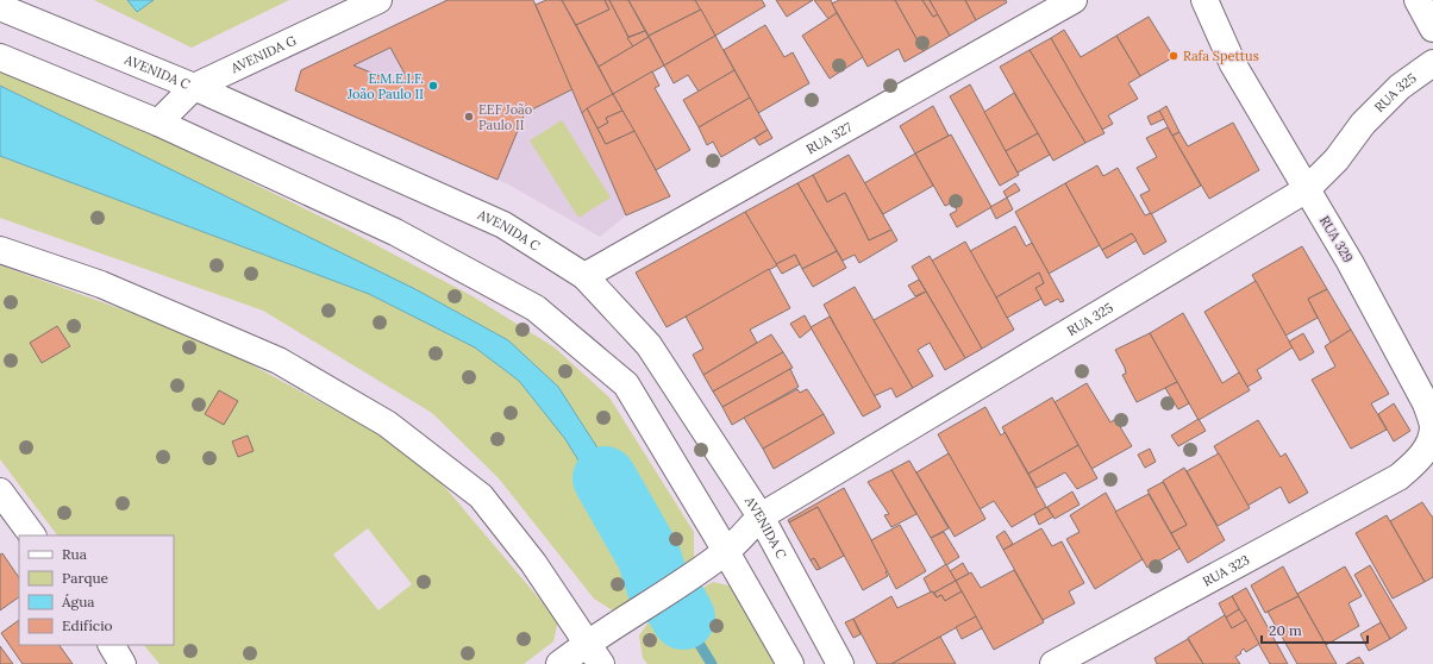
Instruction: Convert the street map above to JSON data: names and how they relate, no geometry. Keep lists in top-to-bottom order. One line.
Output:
{"streets":{"street":["AVENIDA G","AVENIDA C","RUA 325","RUA 327","RUA 329","RUA 323"]},"crossings":[["AVENIDA G","AVENIDA C"],["AVENIDA C","RUA 325"],["AVENIDA C","RUA 327"],["RUA 325","RUA 329"],["RUA 329","RUA 323"]],"places":["Rafa Spettus","E.M.E.I.F. João Paulo II","EEF João Paulo II"],"legend":["Rua","Parque","Água","Edifício"],"scale_bar":"20 m"}
